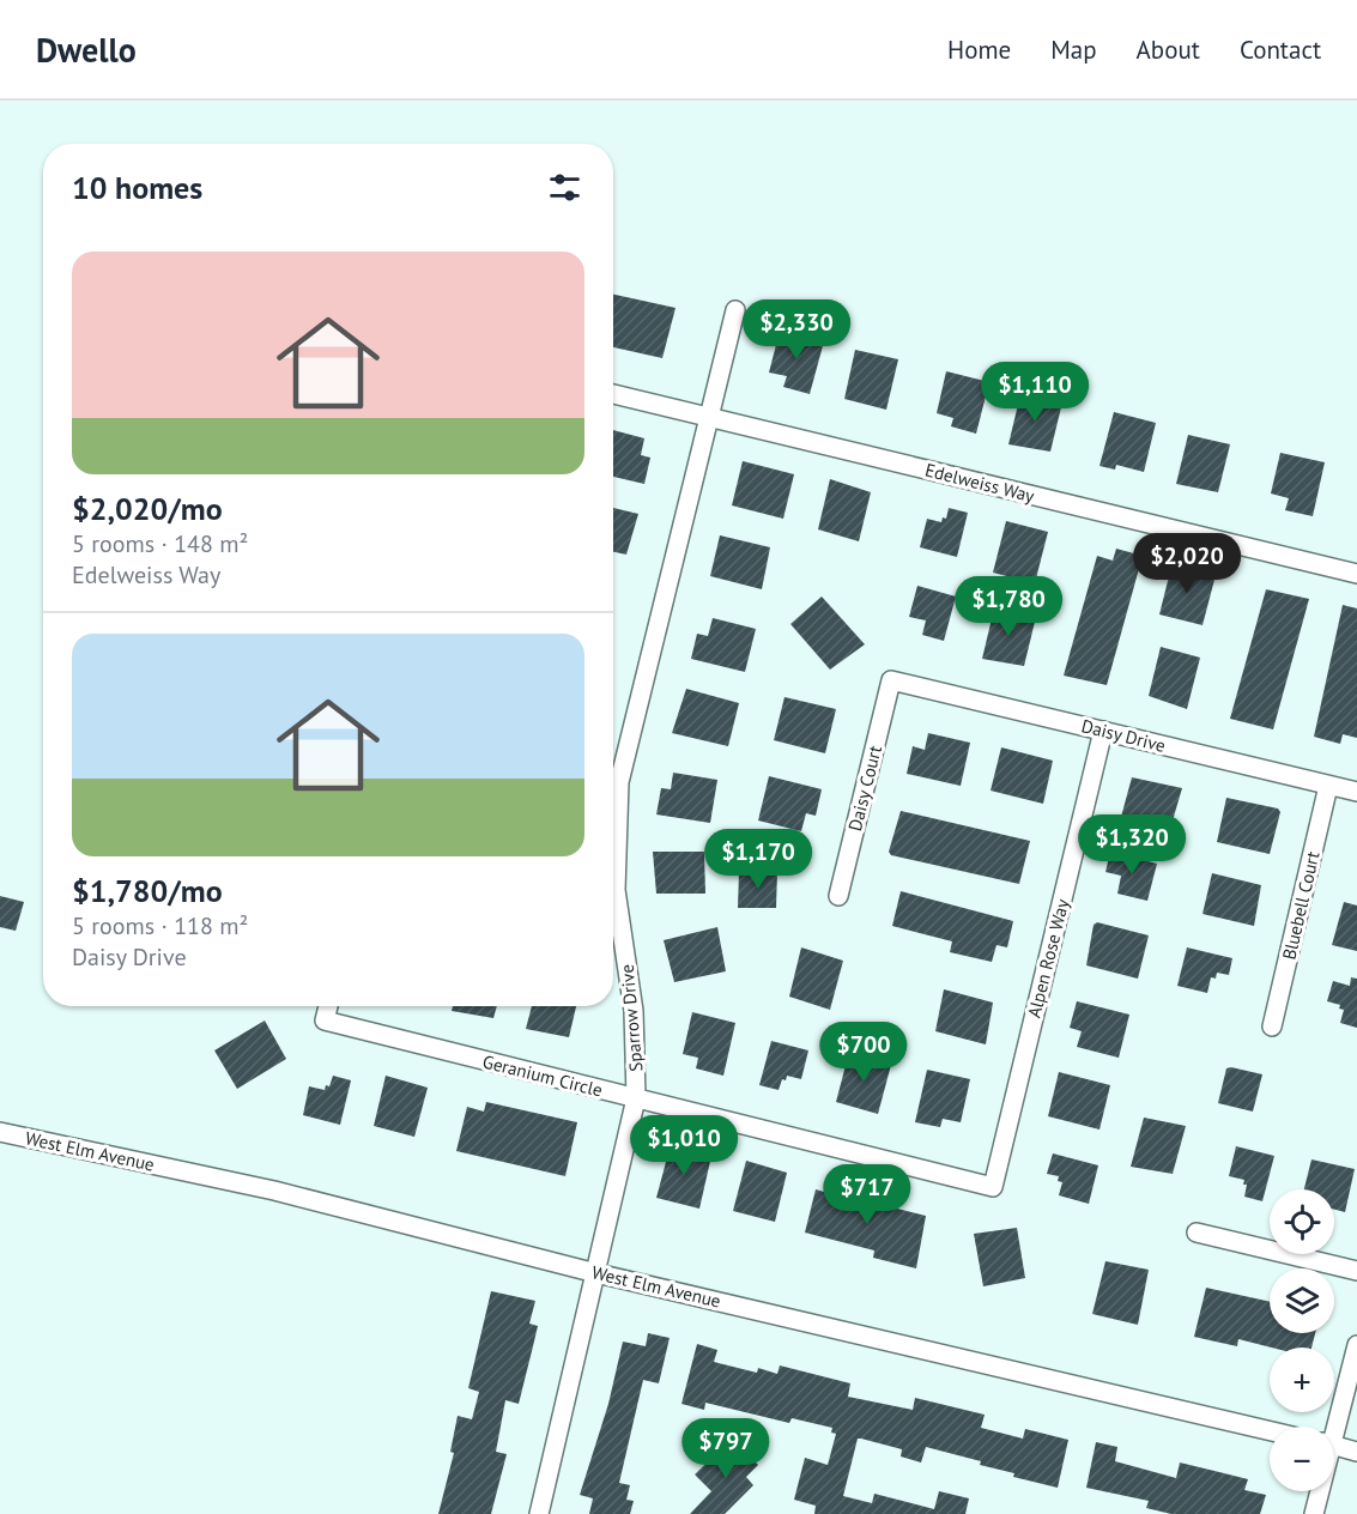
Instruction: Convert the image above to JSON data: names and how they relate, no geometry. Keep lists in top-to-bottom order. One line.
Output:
{"streets":{"street":["Edelweiss Way","Daisy Drive","Daisy Court","Bluebell Court","Alpen Rose Way","Sparrow Drive","Geranium Circle","West Elm Avenue"]},"crossings":[["Edelweiss Way","Sparrow Drive"],["Daisy Drive","Daisy Court"],["Daisy Drive","Bluebell Court"],["Daisy Drive","Alpen Rose Way"],["Alpen Rose Way","Geranium Circle"],["Sparrow Drive","Geranium Circle"],["Sparrow Drive","West Elm Avenue"]],"page":{"header":"Dwello","nav":["Home","Map","About","Contact"],"heading":"10 homes","list":[{"name":"$2,020/mo","note":"5 rooms · 148 m² · Edelweiss Way"},{"name":"$1,780/mo","note":"5 rooms · 118 m² · Daisy Drive"}],"price":["$2,330","$1,110","$2,020","$1,780","$1,320","$1,170","$700","$1,010","$717","$797"],"map_buttons":["+","−"]}}
